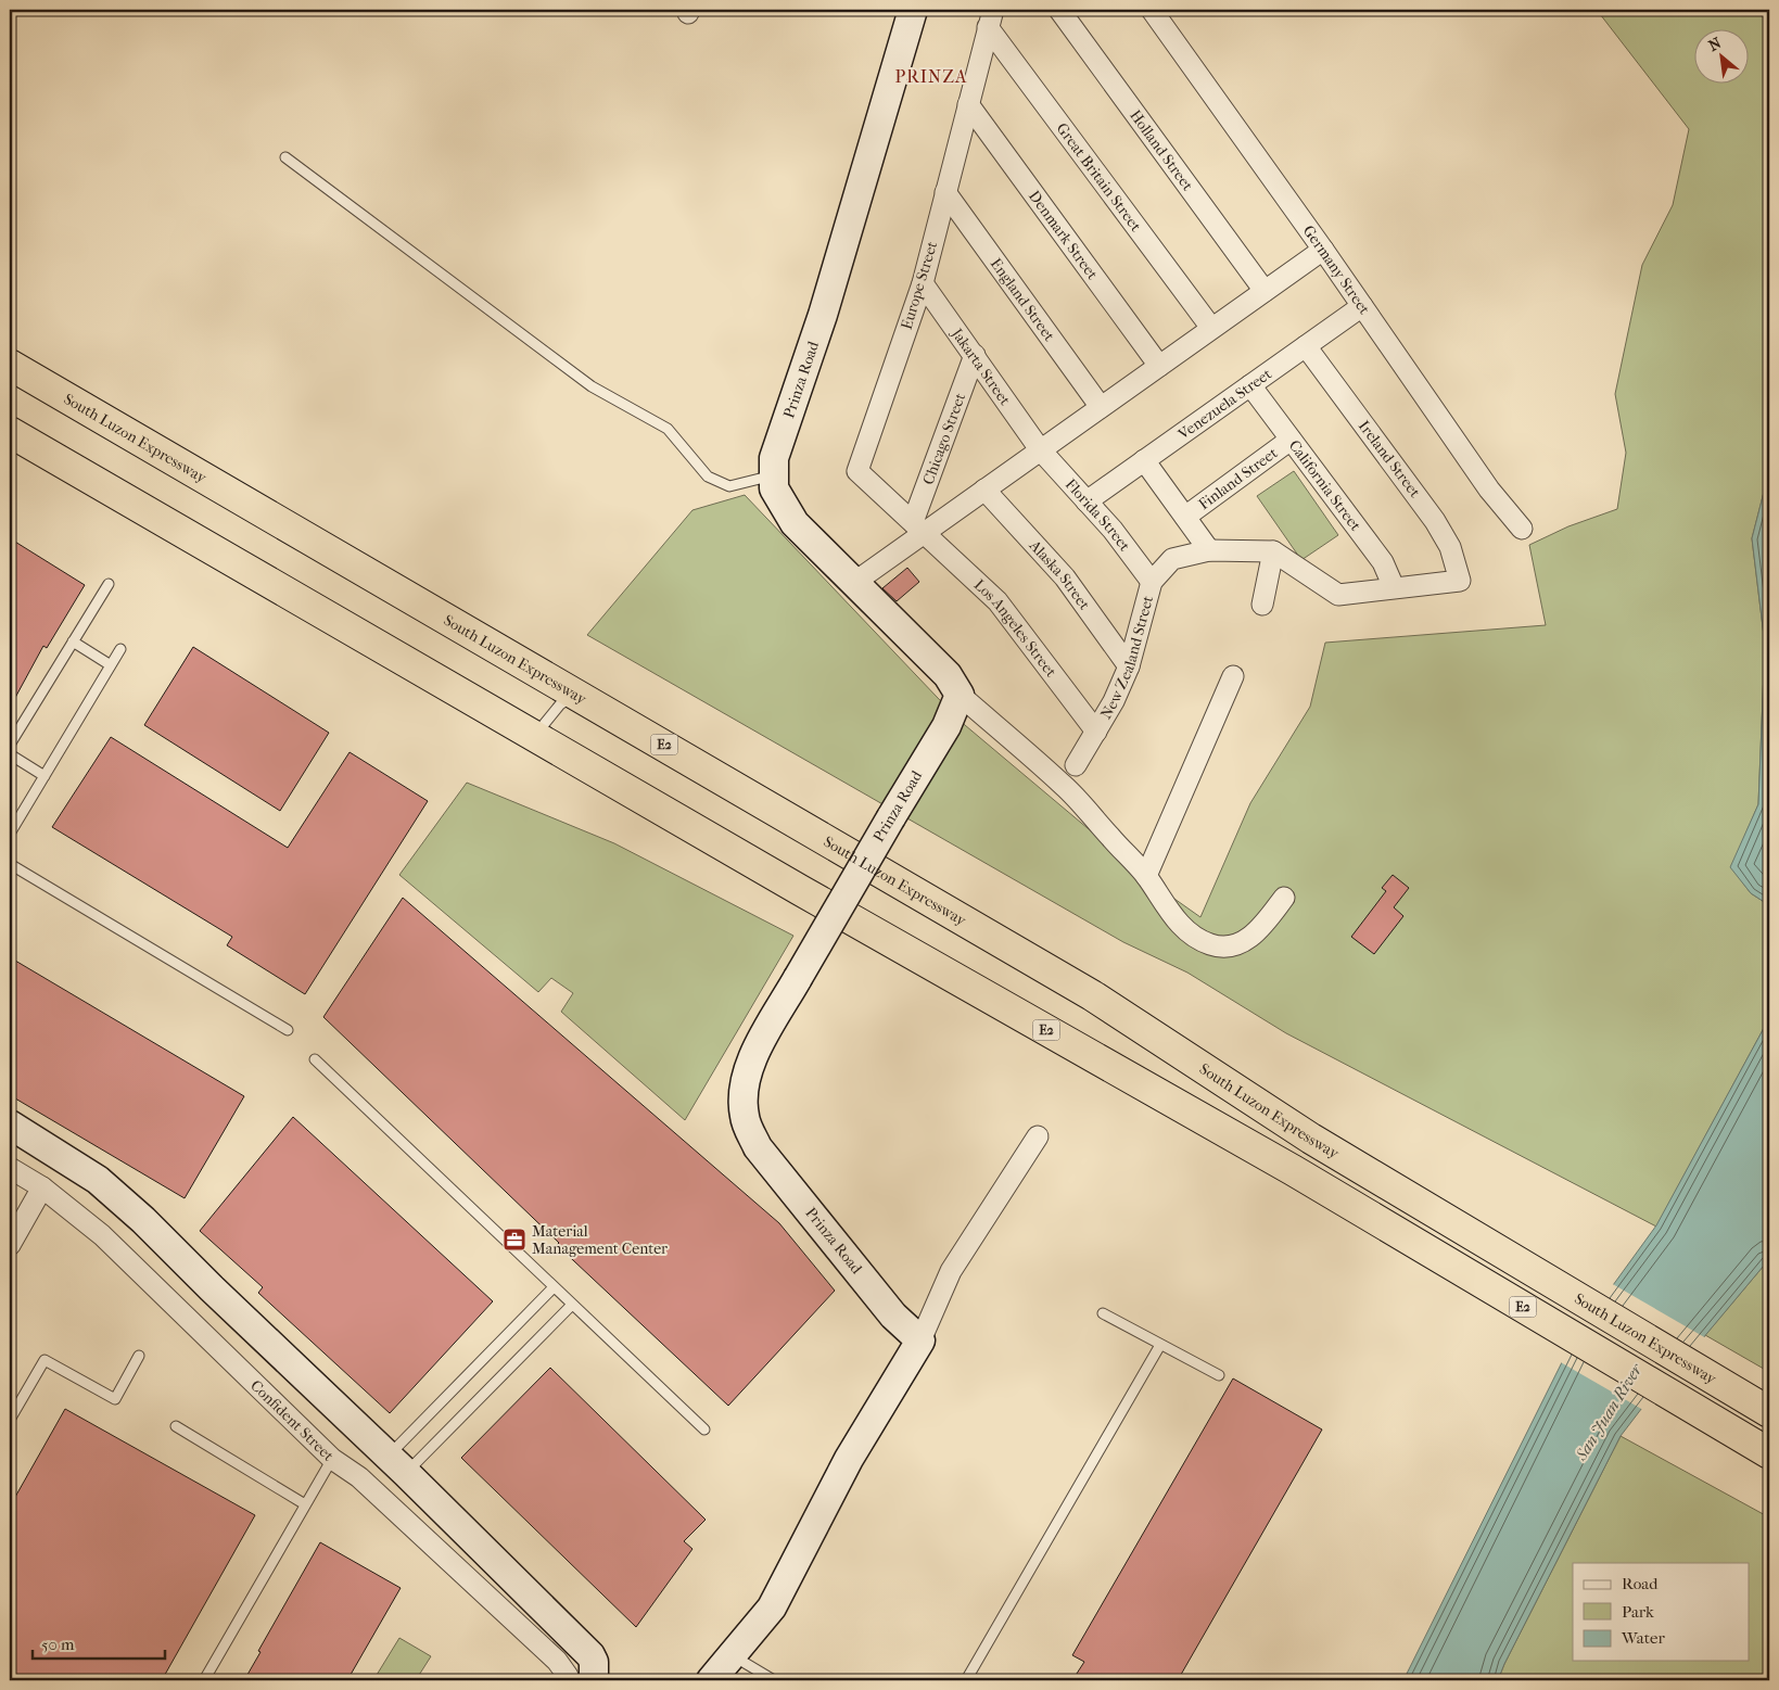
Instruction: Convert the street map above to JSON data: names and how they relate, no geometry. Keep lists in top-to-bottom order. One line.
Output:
{"streets":{"highway":["South Luzon Expressway","E2"],"main road":["Prinza Road"],"street":["Holland Street","Great Britain Street","Denmark Street","Germany Street","Europe Street","England Street","Jakarta Street","Venezuela Street","Chicago Street","Ireland Street","Finland Street","California Street","Florida Street","Alaska Street","Los Angeles Street","New Zealand Street","Confident Street"]},"crossings":[["Great Britain Street","Europe Street"],["Denmark Street","Europe Street"],["Germany Street","Venezuela Street"],["Europe Street","England Street"],["Europe Street","Jakarta Street"],["Europe Street","Chicago Street"],["Europe Street","Los Angeles Street"],["Jakarta Street","Chicago Street"],["Jakarta Street","Florida Street"],["Venezuela Street","Ireland Street"],["Venezuela Street","California Street"],["Venezuela Street","Florida Street"],["Chicago Street","Los Angeles Street"],["Ireland Street","California Street"],["Finland Street","California Street"],["Florida Street","New Zealand Street"],["Alaska Street","New Zealand Street"],["Los Angeles Street","New Zealand Street"]],"districts":["PRINZA"],"water":["San Juan River"],"places":{"office":["Material Management Center"]},"legend":["Road","Park","Water"],"scale_bar":"50 m","north":"top left"}
